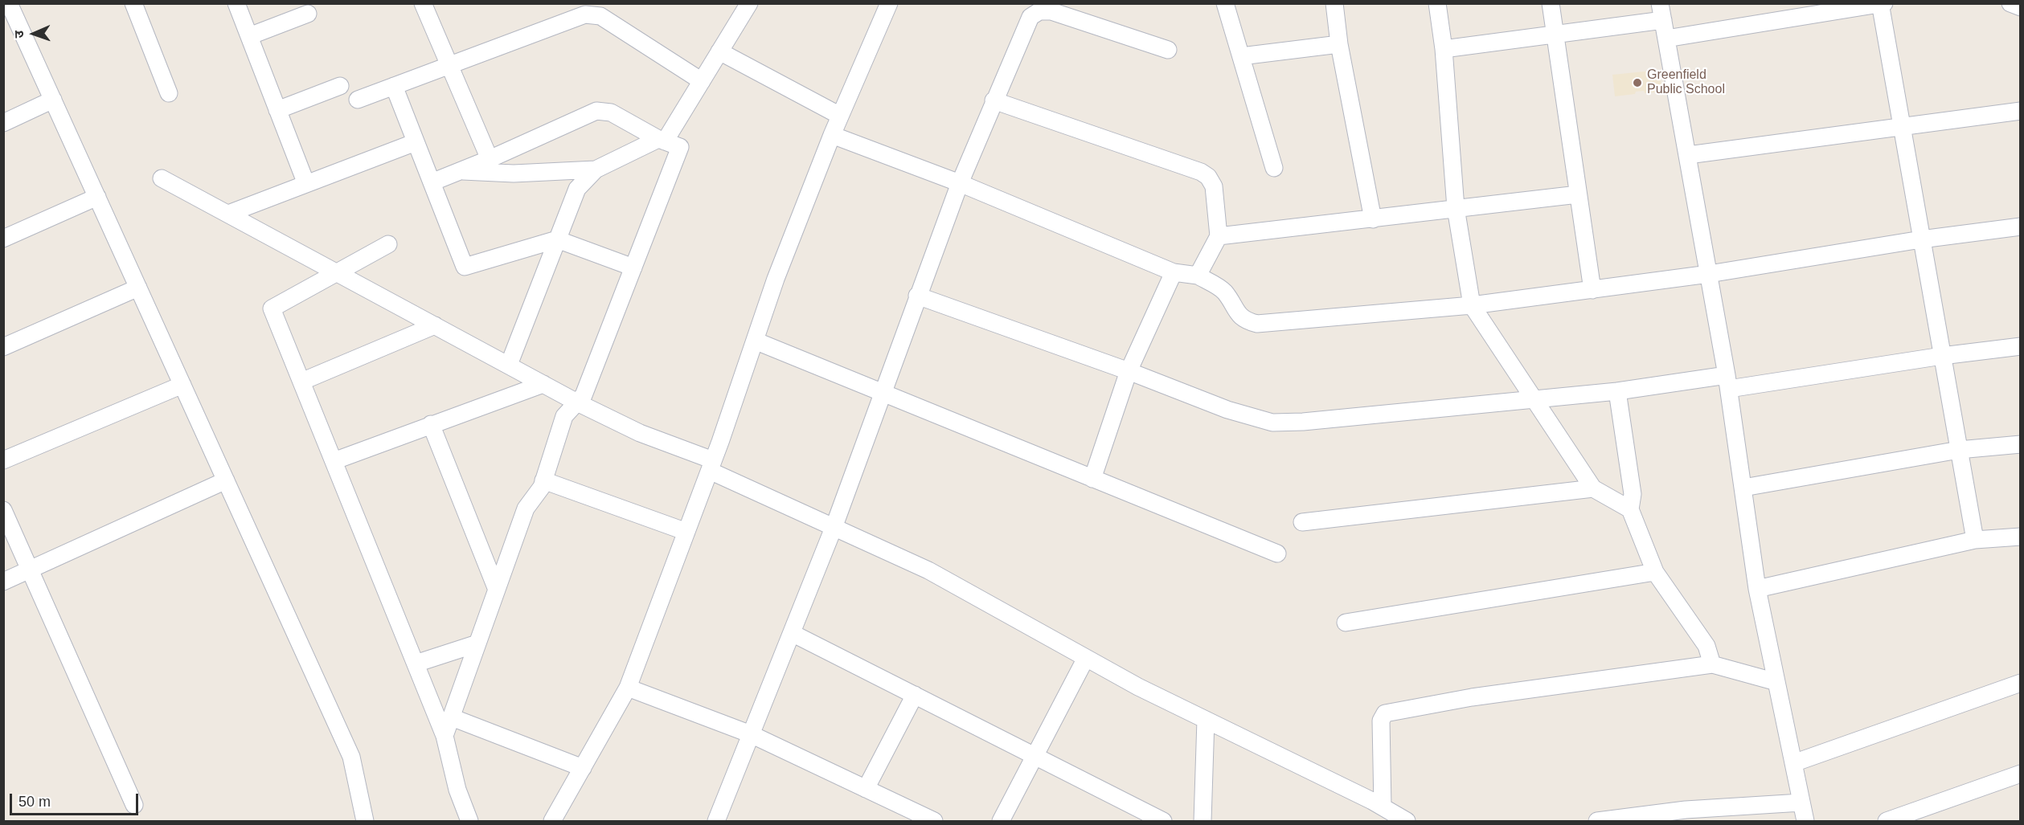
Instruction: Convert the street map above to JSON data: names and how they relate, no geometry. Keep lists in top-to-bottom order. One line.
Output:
{"places":["Greenfield Public School"],"scale_bar":"50 m","north":"left"}
